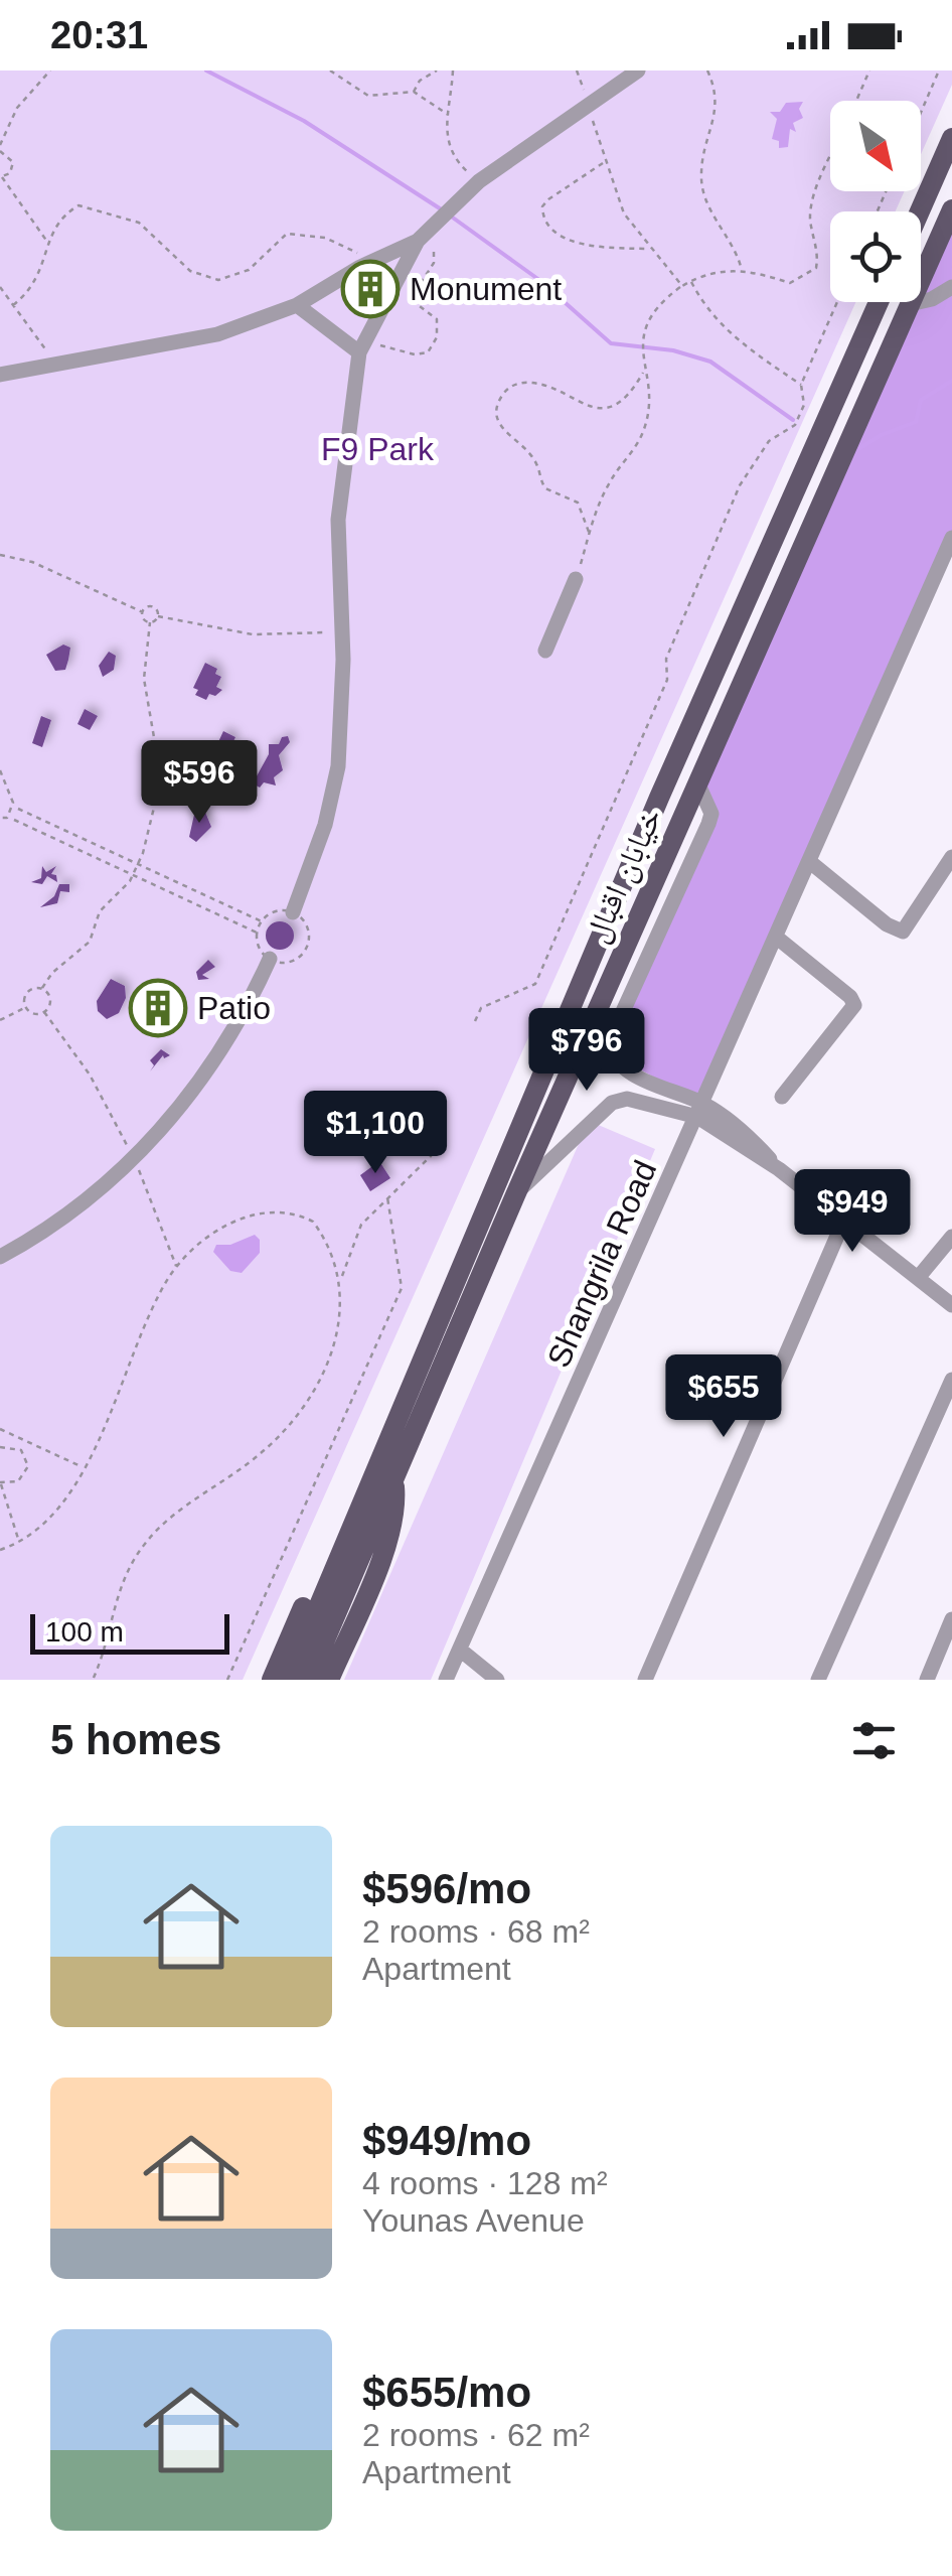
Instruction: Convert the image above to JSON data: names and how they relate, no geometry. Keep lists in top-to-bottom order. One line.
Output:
{"streets":{"main road":["خیابان اقبال"],"street":["Shangrila Road"]},"parks":["F9 Park"],"places":{"building":["Monument","Patio"]},"scale_bar":"100 m","north":"bottom right","page":{"status":"20:31","price":["$596","$796","$1,100","$949","$655"],"scale":"100 m","heading":"5 homes","list":[{"name":"$596/mo","note":"2 rooms · 68 m² · Apartment"},{"name":"$949/mo","note":"4 rooms · 128 m² · Younas Avenue"},{"name":"$655/mo","note":"2 rooms · 62 m² · Apartment"}]}}
